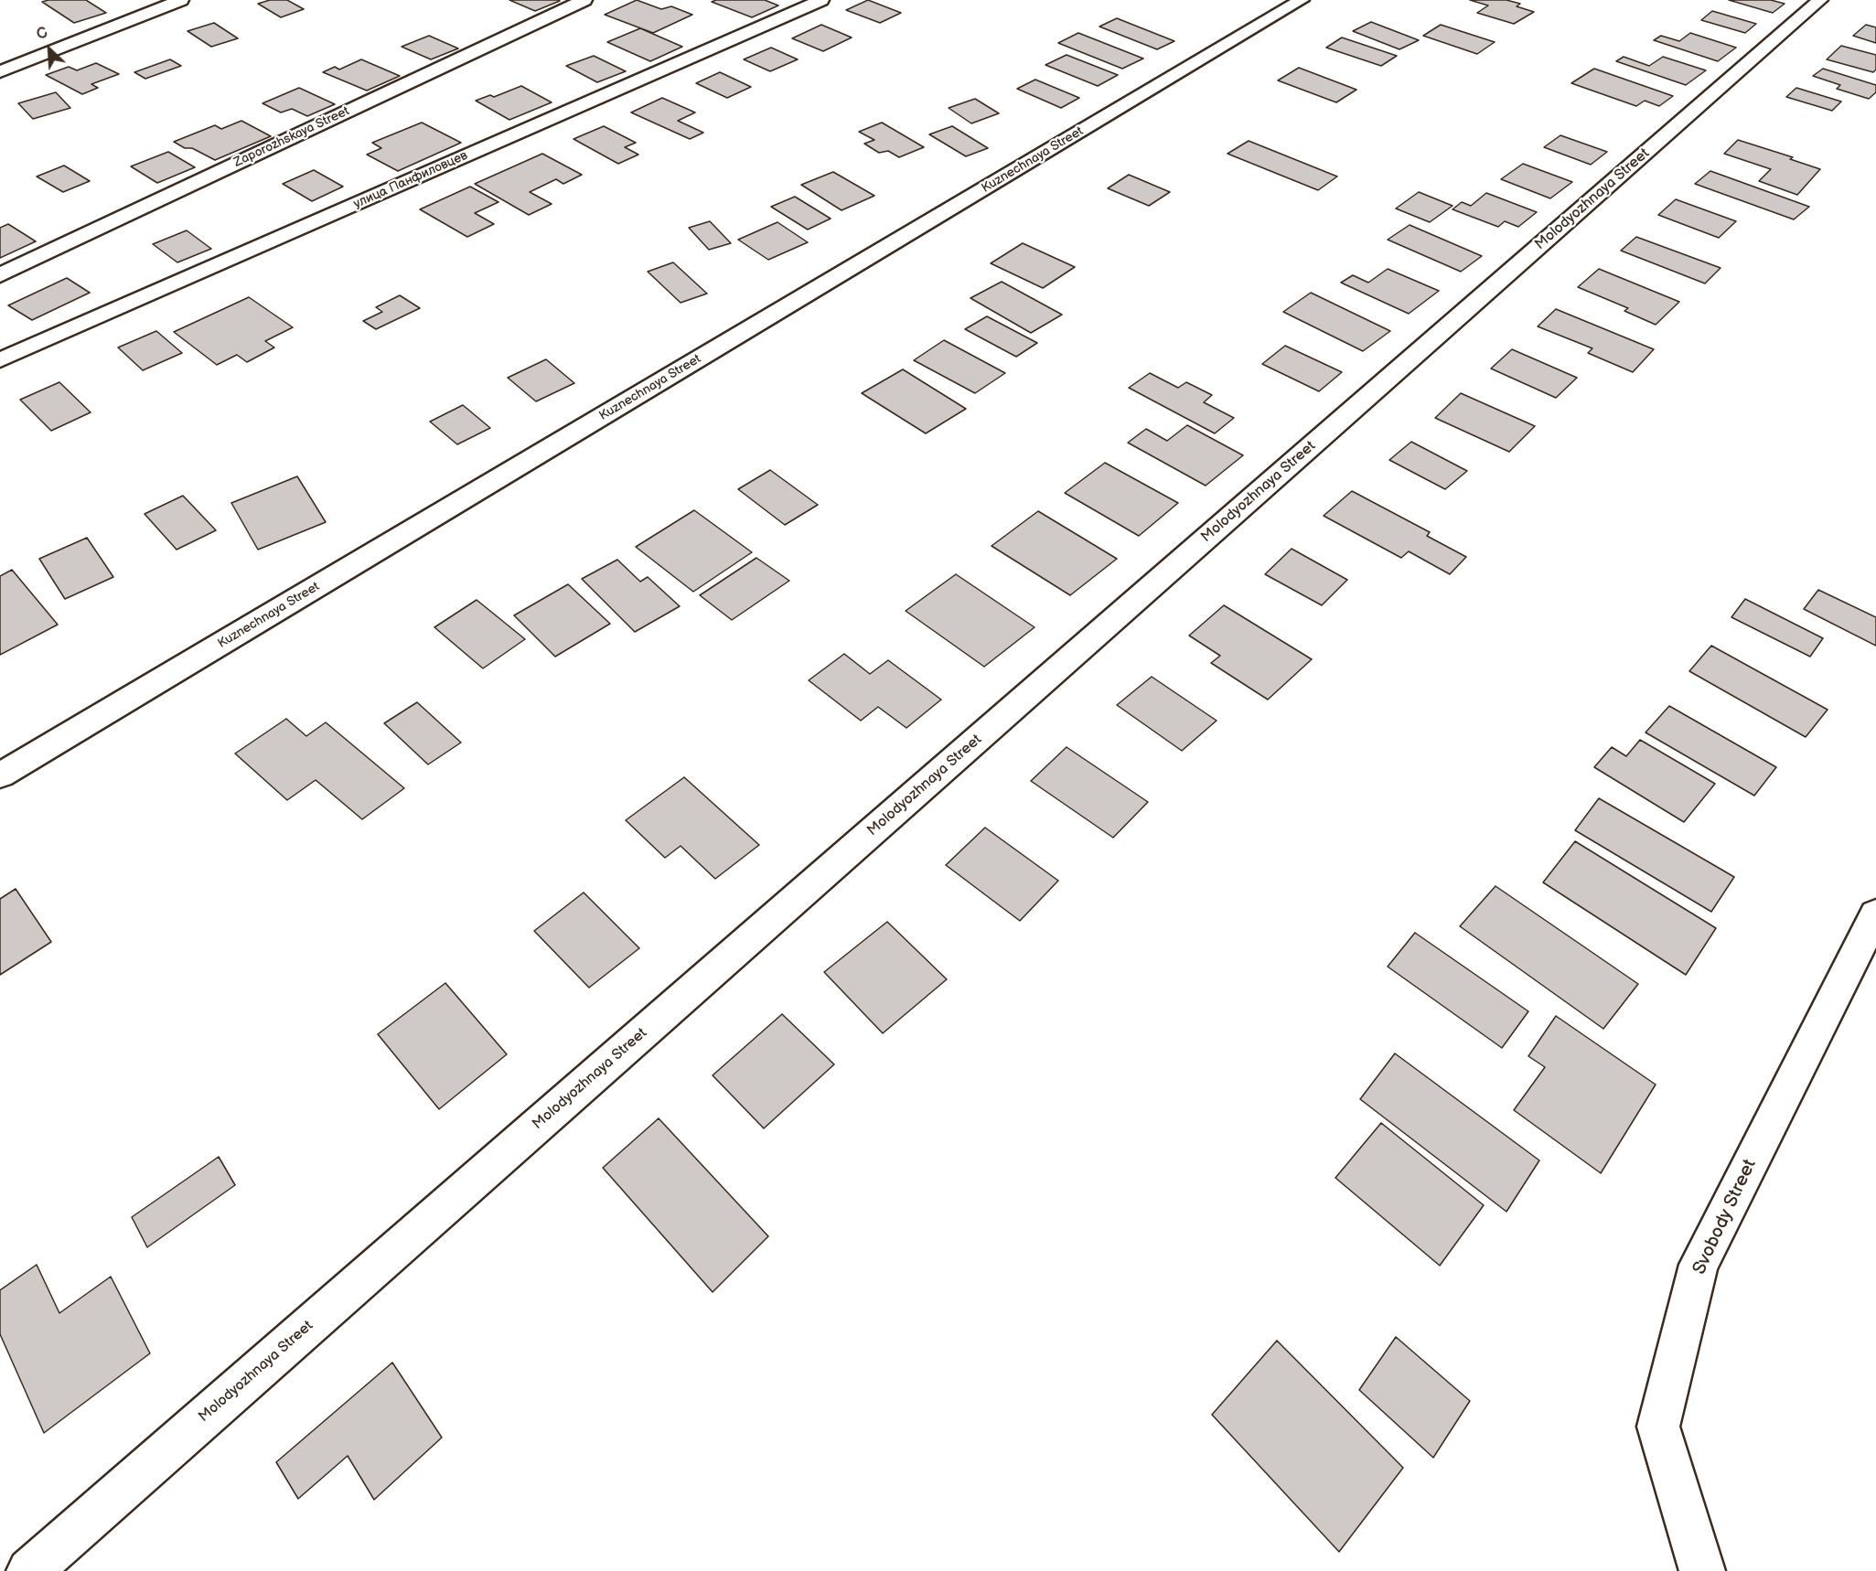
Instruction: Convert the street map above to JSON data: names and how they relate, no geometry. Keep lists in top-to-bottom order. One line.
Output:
{"streets":{"street":["Zaporozhskaya Street","Kuznechnaya Street","улица Панфиловцев","Molodyozhnaya Street","Svobody Street"]},"north":"top left"}
